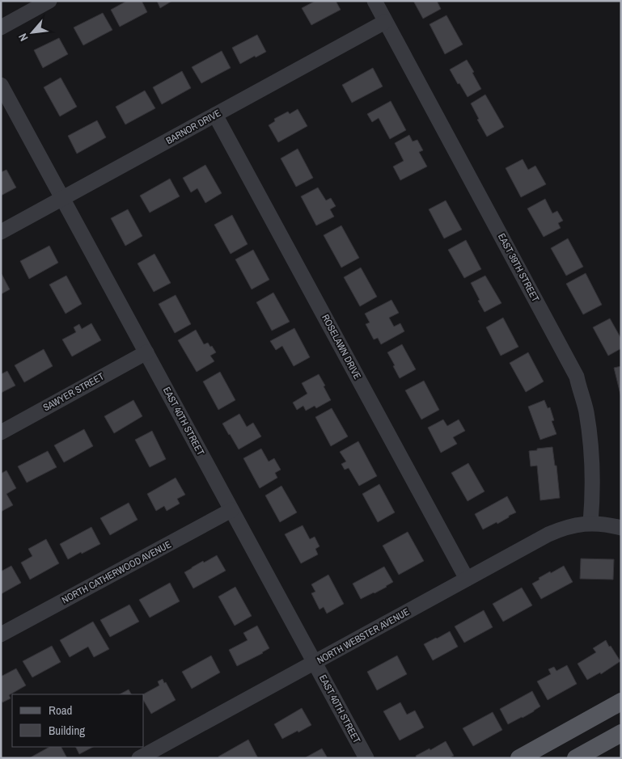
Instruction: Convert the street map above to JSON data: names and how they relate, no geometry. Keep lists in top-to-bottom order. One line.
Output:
{"streets":{"street":["BARNOR DRIVE","EAST 39TH STREET","ROSELAWN DRIVE","SAWYER STREET","EAST 40TH STREET","NORTH CATHERWOOD AVENUE","NORTH WEBSTER AVENUE"]},"crossings":[["BARNOR DRIVE","EAST 39TH STREET"],["BARNOR DRIVE","ROSELAWN DRIVE"],["BARNOR DRIVE","EAST 40TH STREET"],["EAST 39TH STREET","NORTH WEBSTER AVENUE"],["ROSELAWN DRIVE","NORTH WEBSTER AVENUE"],["SAWYER STREET","EAST 40TH STREET"],["EAST 40TH STREET","NORTH CATHERWOOD AVENUE"],["EAST 40TH STREET","NORTH WEBSTER AVENUE"]],"legend":["Road","Building"],"north":"bottom left"}
